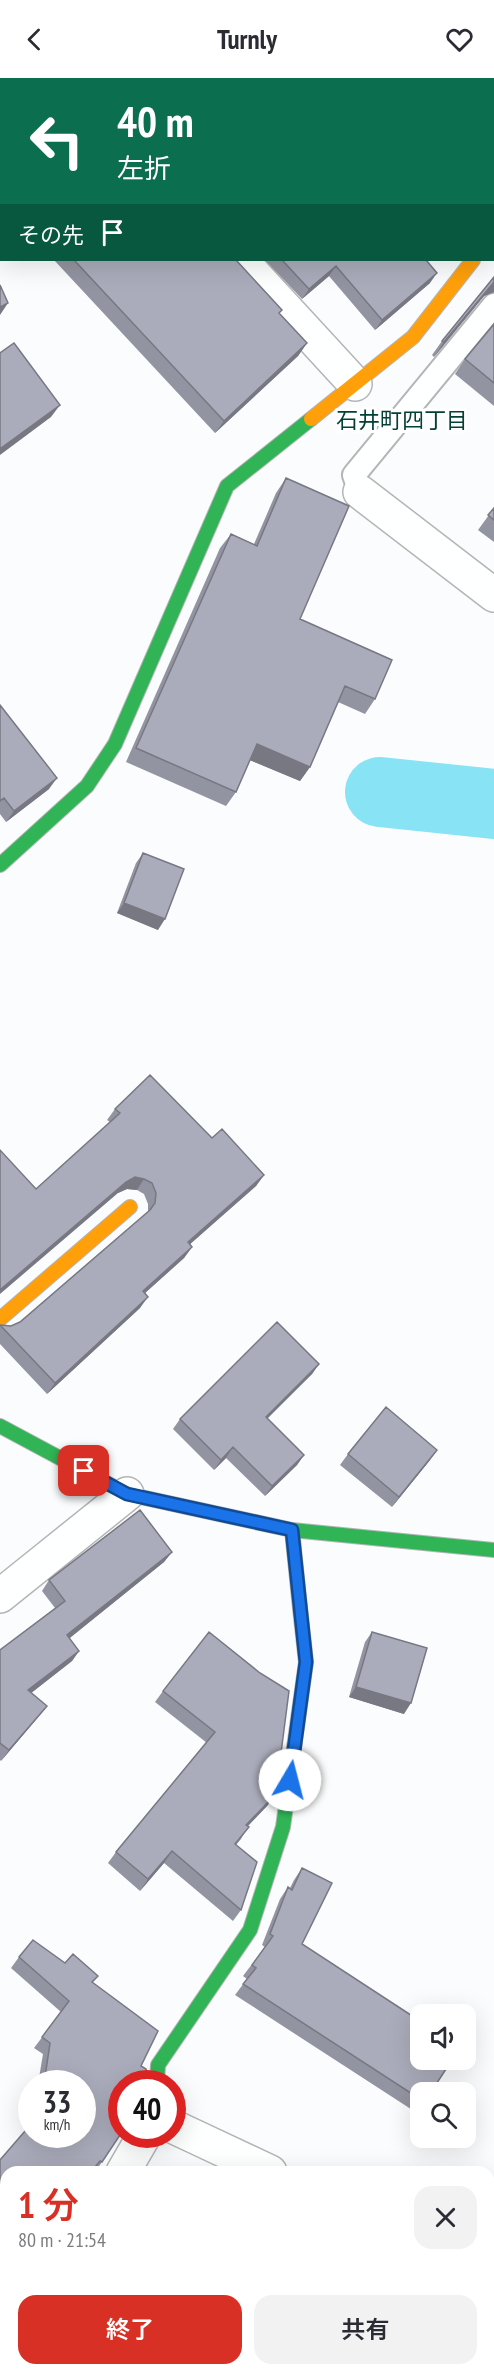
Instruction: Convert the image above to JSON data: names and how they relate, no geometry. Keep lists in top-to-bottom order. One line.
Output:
{"districts":["石井町四丁目"],"page":{"header":"Turnly","turn":["40 m","左折"],"then":"その先","speed":"33 km/h","limit":"40","heading":["1 分","80 m · 21:54"],"buttons":["終了","共有"]}}
